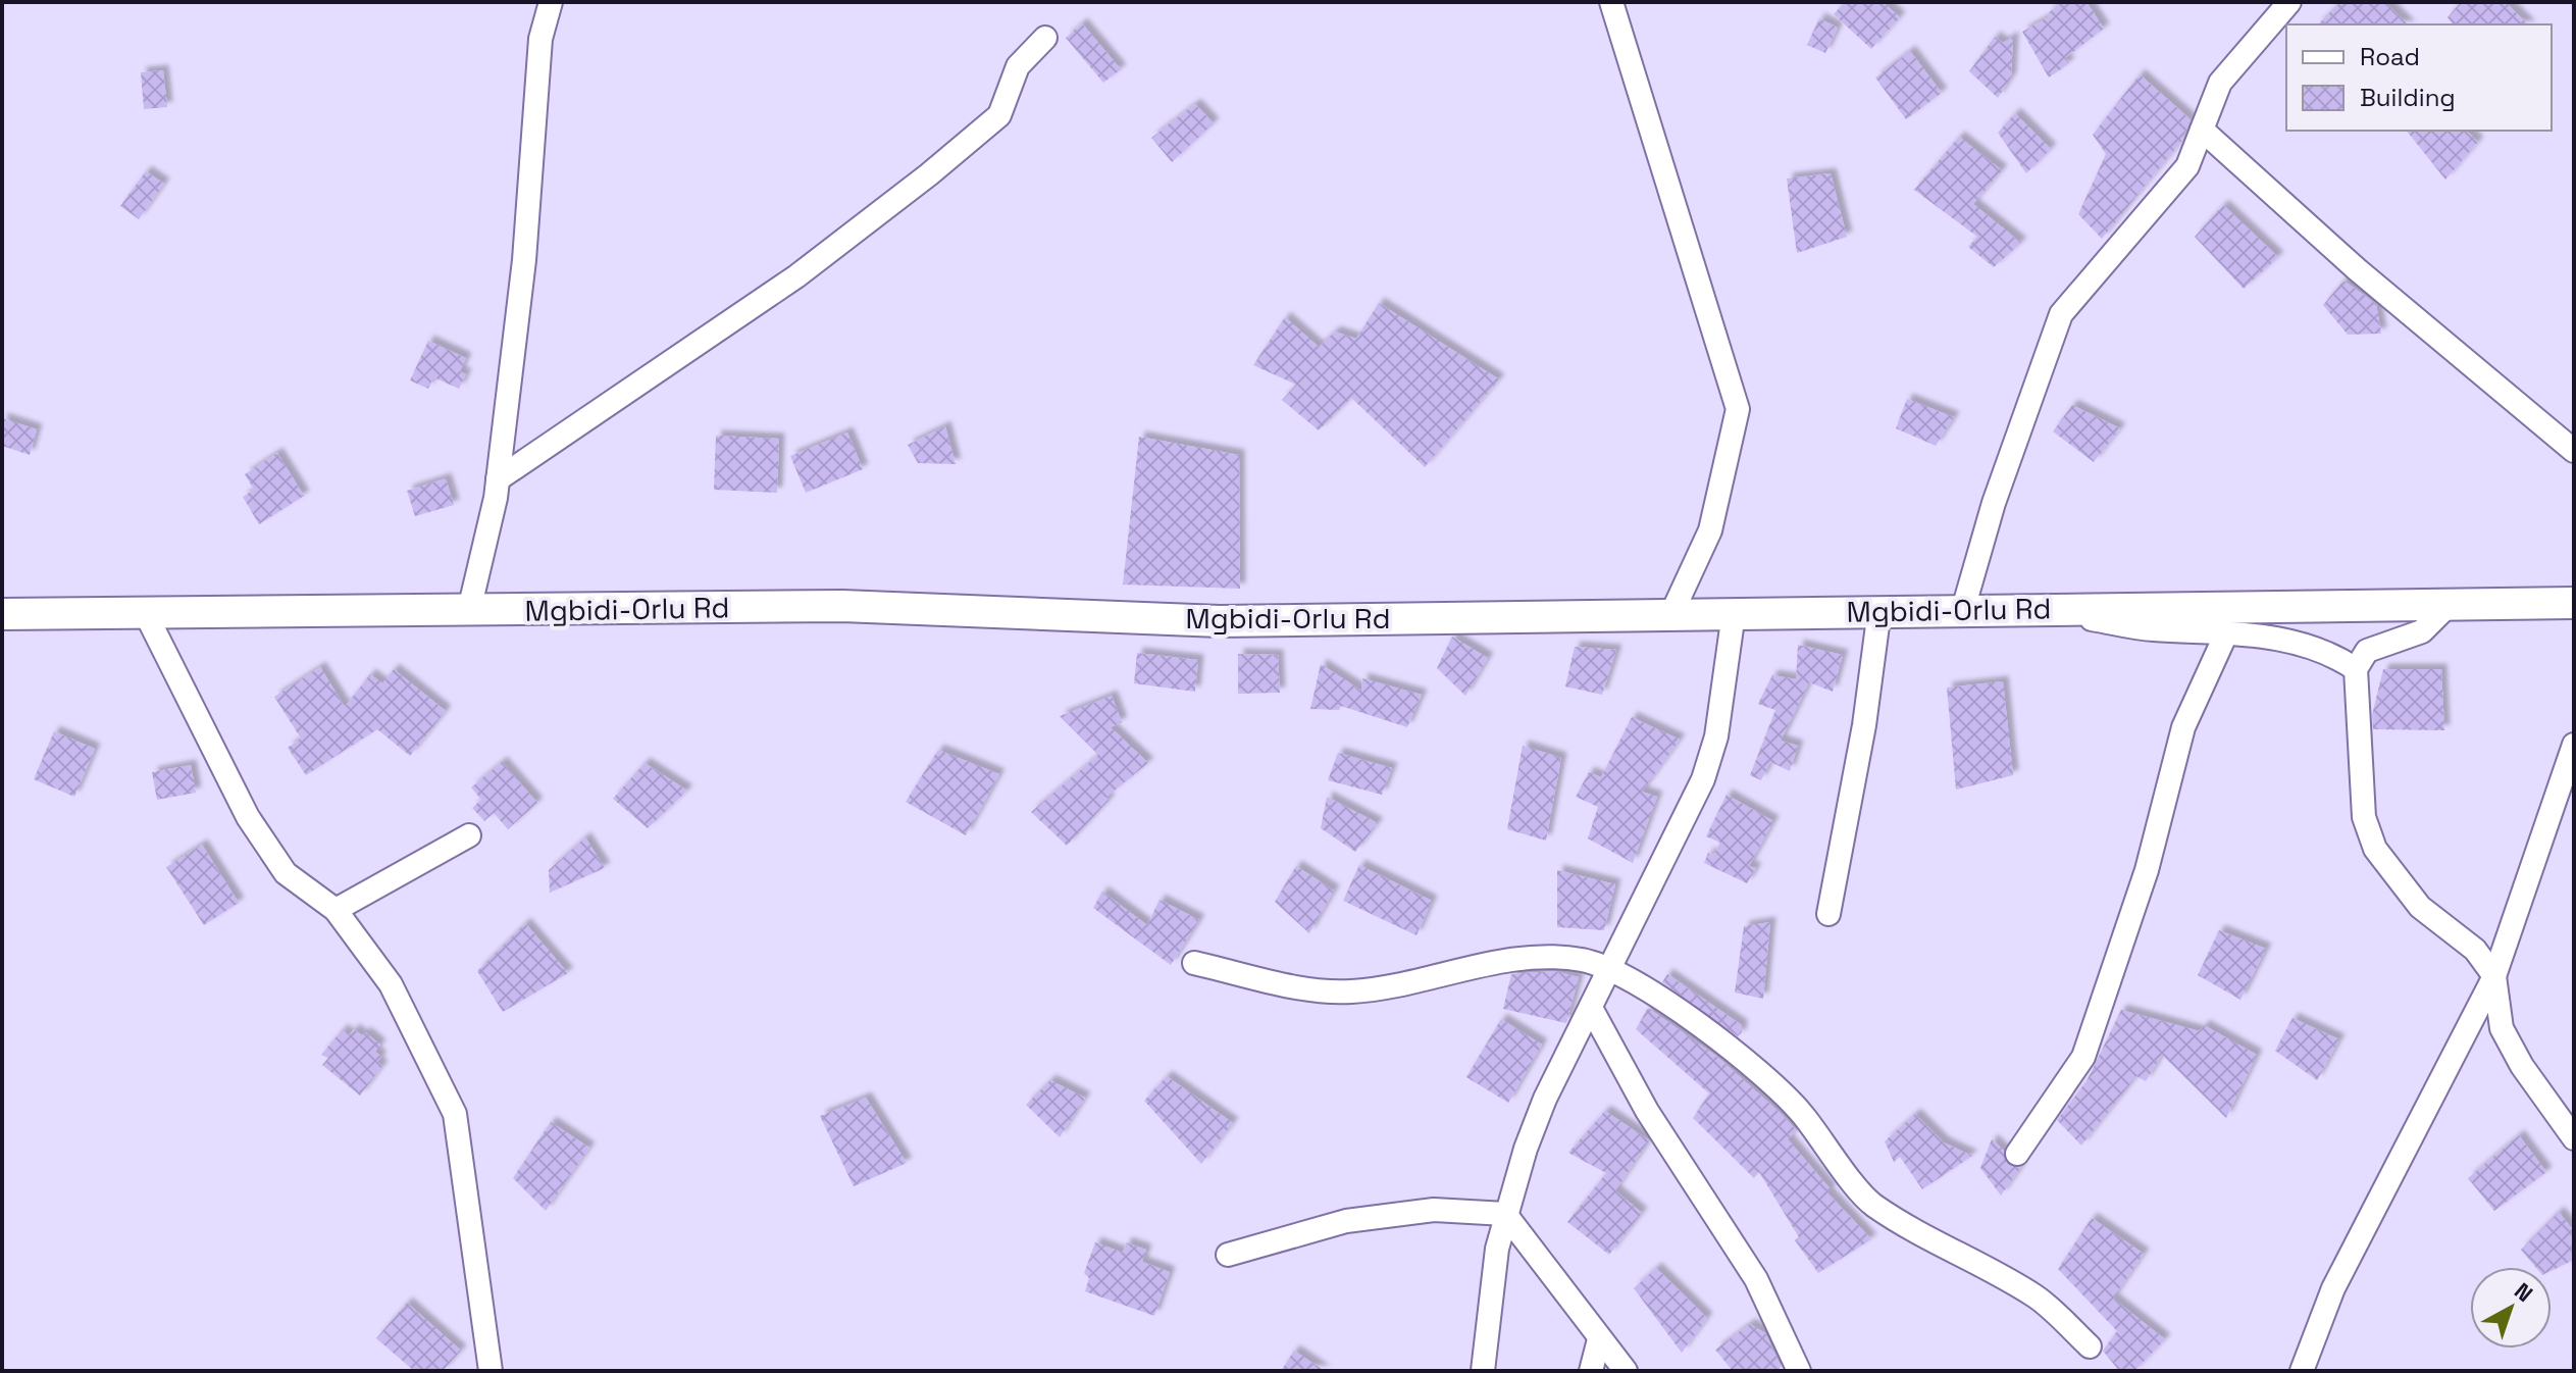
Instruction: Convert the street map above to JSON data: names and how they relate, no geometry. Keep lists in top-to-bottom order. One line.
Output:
{"streets":{"main road":["Mgbidi-Orlu Rd"]},"legend":["Road","Building"],"north":"top right"}
